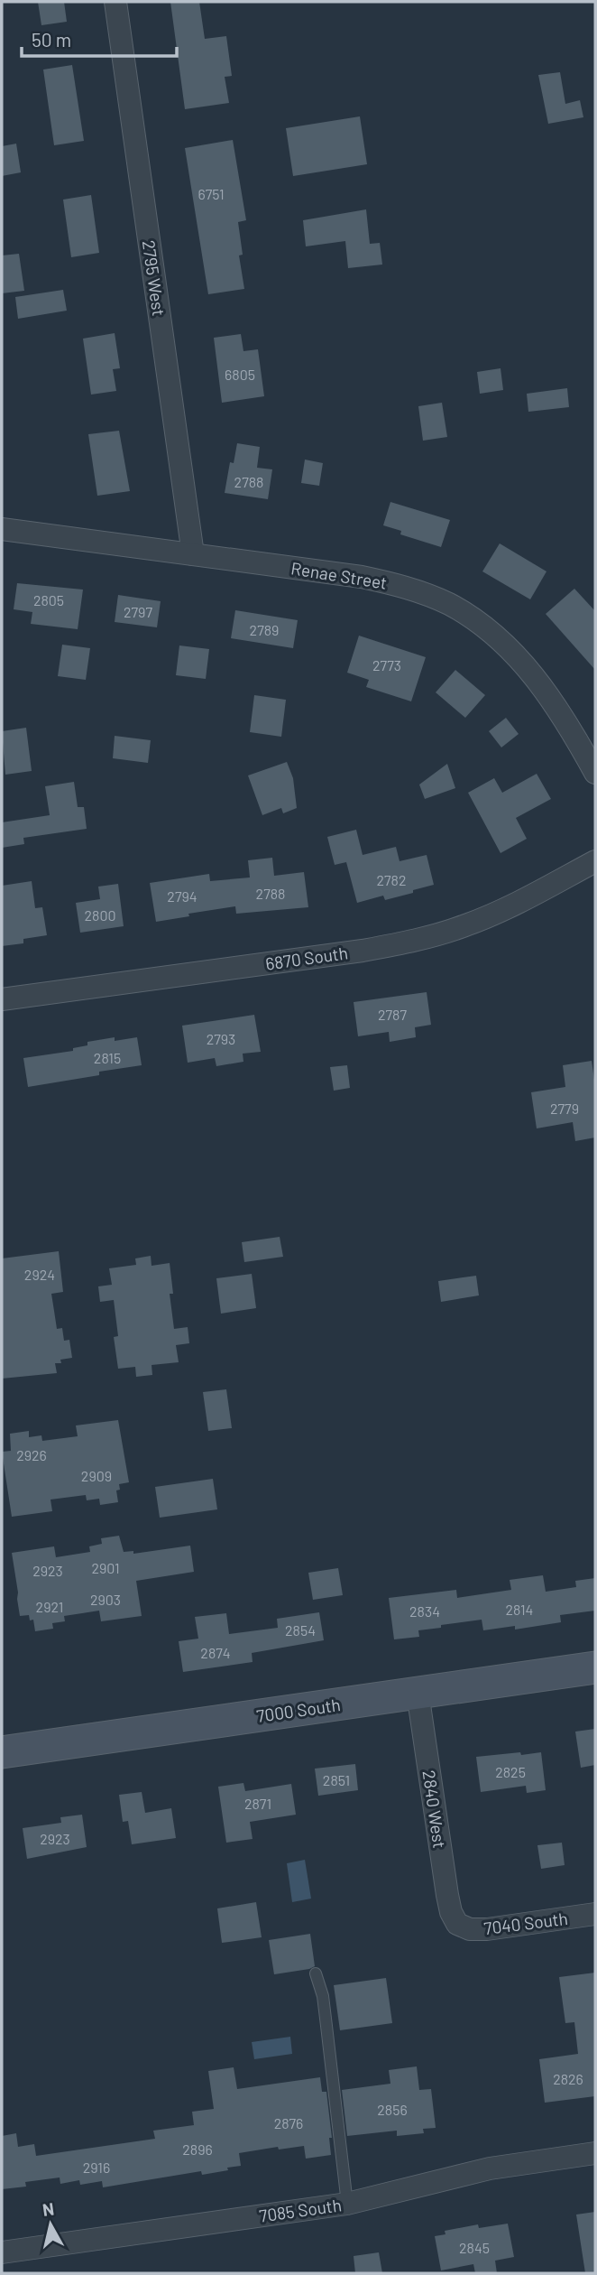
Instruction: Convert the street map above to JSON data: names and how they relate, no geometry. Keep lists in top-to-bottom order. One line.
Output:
{"streets":{"main road":["7000 South"],"street":["2795 West","Renae Street","6870 South","2840 West","7040 South","7085 South"]},"crossings":[["2795 West","Renae Street"],["7000 South","2840 West"],["2840 West","7040 South"]],"house_numbers":["6751","6805","2788","2805","2797","2789","2773","2782","2788","2794","2800","2787","2793","2815","2779","2924","2926","2909","2901","2923","2903","2921","2814","2834","2854","2874","2825","2851","2871","2923","2826","2856","2876","2896","2916","2845"],"scale_bar":"50 m","north":"top"}
